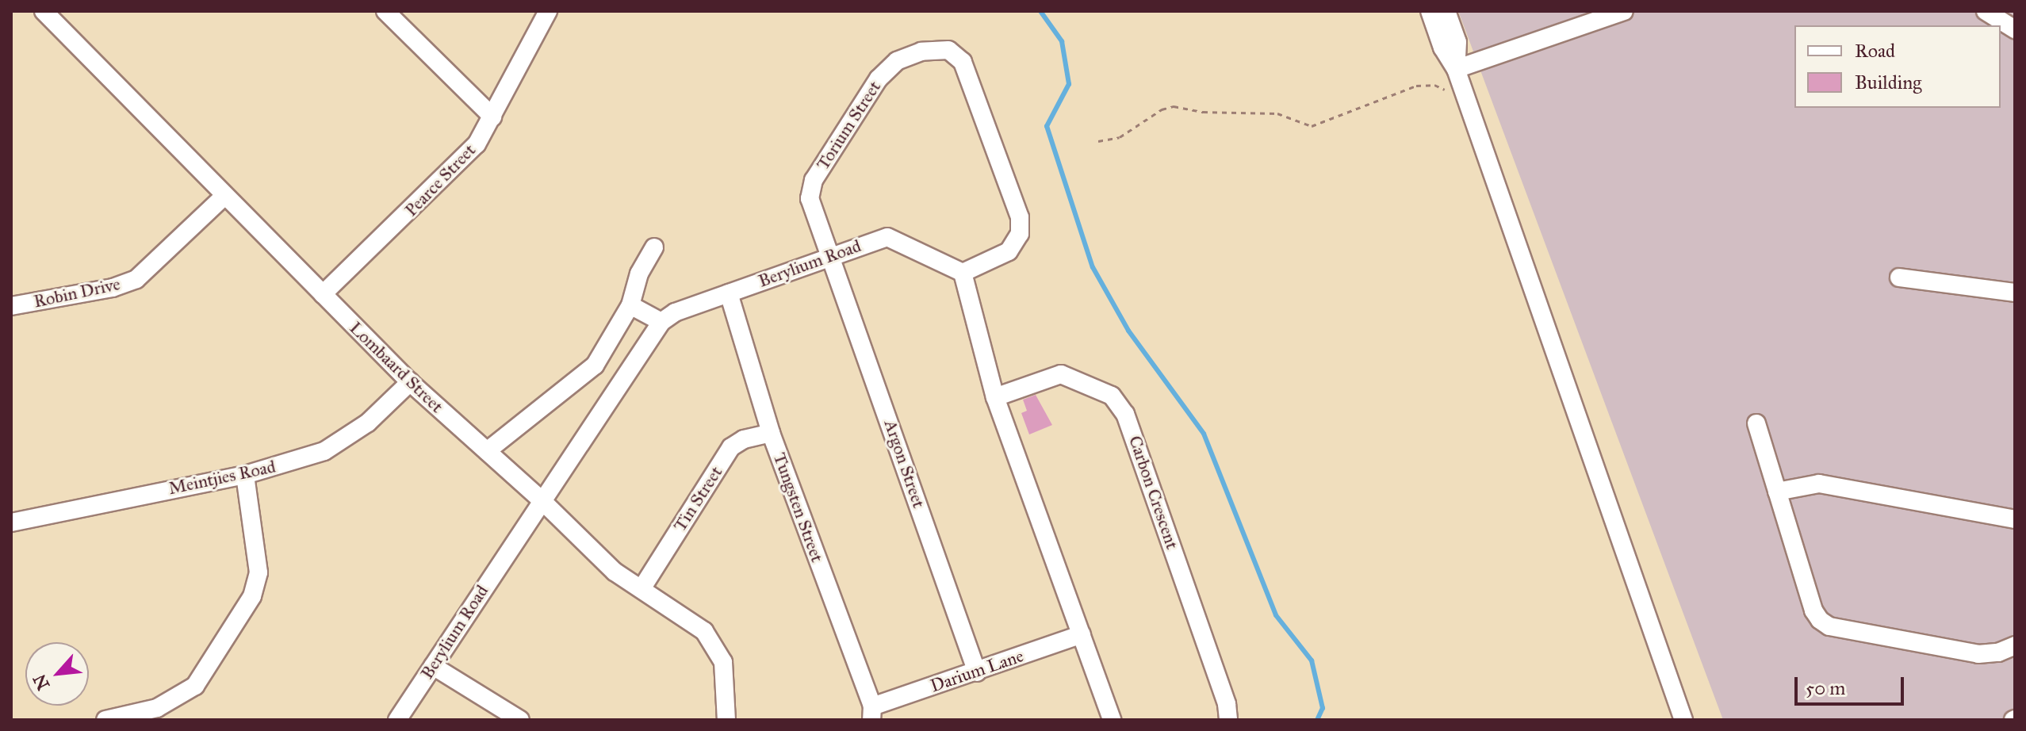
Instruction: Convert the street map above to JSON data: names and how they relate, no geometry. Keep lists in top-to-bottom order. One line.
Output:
{"streets":{"street":["Torium Street","Pearce Street","Berylium Road","Robin Drive","Lombaard Street","Argon Street","Meintjies Road","Carbon Crescent","Tin Street","Tungsten Street","Darium Lane"]},"crossings":[["Torium Street","Berylium Road"],["Torium Street","Argon Street"],["Pearce Street","Lombaard Street"],["Berylium Road","Lombaard Street"],["Berylium Road","Argon Street"],["Berylium Road","Tungsten Street"],["Robin Drive","Lombaard Street"],["Lombaard Street","Meintjies Road"],["Lombaard Street","Tin Street"],["Argon Street","Darium Lane"],["Tin Street","Tungsten Street"],["Tungsten Street","Darium Lane"]],"legend":["Road","Building"],"scale_bar":"50 m","north":"bottom left"}
